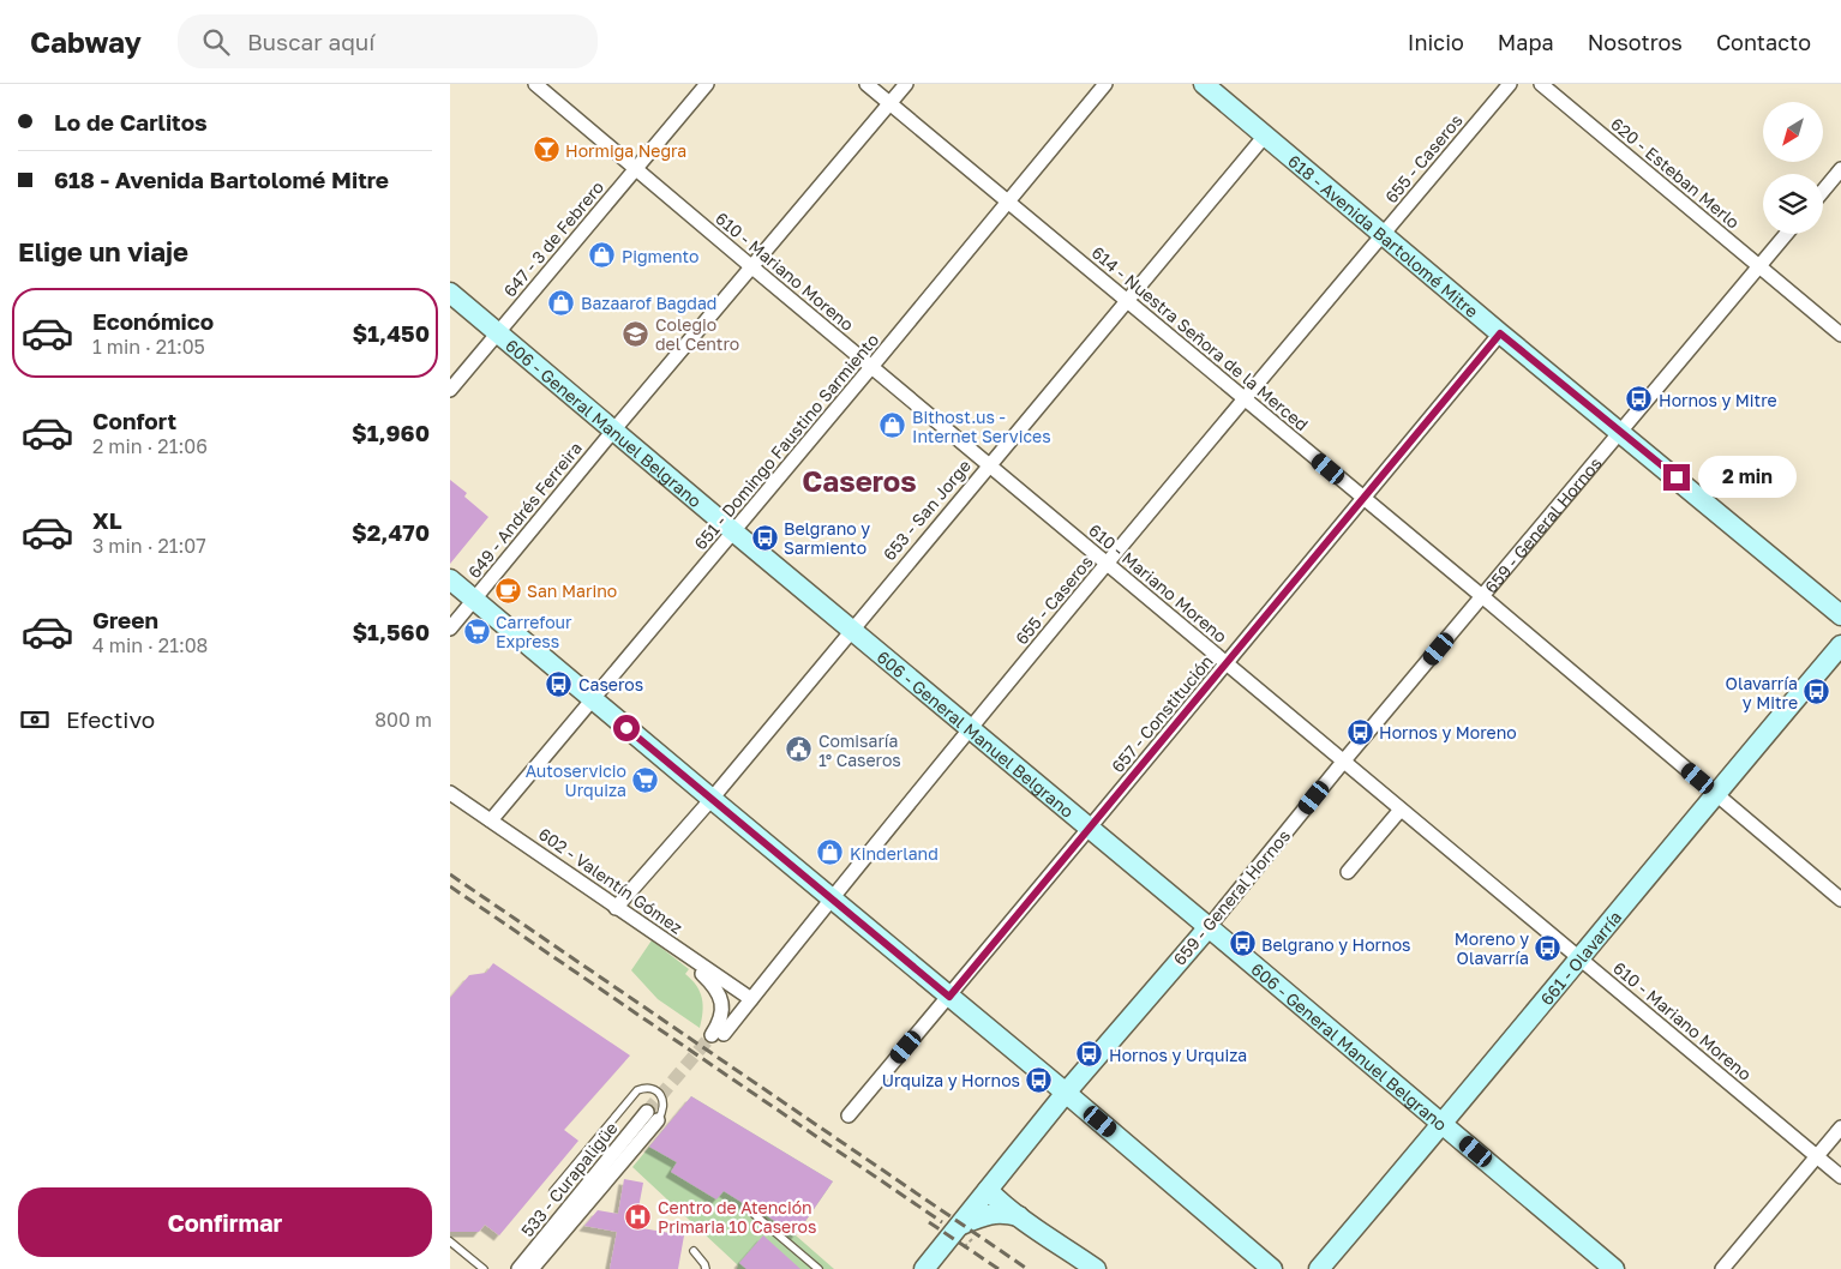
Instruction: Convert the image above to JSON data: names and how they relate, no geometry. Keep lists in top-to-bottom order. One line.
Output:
{"streets":{"street":["655 - Caseros","620 - Esteban Merlo","618 - Avenida Bartolomé Mitre","647 - 3 de Febrero","610 - Mariano Moreno","614 - Nuestra Señora de la Merced","606 - General Manuel Belgrano","651 - Domingo Faustino Sarmiento","649 - Andrés Ferreira","653 - San Jorge","659 - General Hornos","657 - Constitución","602 - Valentín Gómez","661 - Olavarría","533 - Curapaligüe"]},"crossings":[["655 - Caseros","618 - Avenida Bartolomé Mitre"],["655 - Caseros","610 - Mariano Moreno"],["655 - Caseros","614 - Nuestra Señora de la Merced"],["655 - Caseros","606 - General Manuel Belgrano"],["655 - Caseros","602 - Valentín Gómez"],["620 - Esteban Merlo","659 - General Hornos"],["618 - Avenida Bartolomé Mitre","653 - San Jorge"],["618 - Avenida Bartolomé Mitre","659 - General Hornos"],["618 - Avenida Bartolomé Mitre","657 - Constitución"],["647 - 3 de Febrero","610 - Mariano Moreno"],["647 - 3 de Febrero","606 - General Manuel Belgrano"],["610 - Mariano Moreno","651 - Domingo Faustino Sarmiento"],["610 - Mariano Moreno","649 - Andrés Ferreira"],["610 - Mariano Moreno","653 - San Jorge"],["610 - Mariano Moreno","659 - General Hornos"],["610 - Mariano Moreno","657 - Constitución"],["610 - Mariano Moreno","661 - Olavarría"],["614 - Nuestra Señora de la Merced","651 - Domingo Faustino Sarmiento"],["614 - Nuestra Señora de la Merced","649 - Andrés Ferreira"],["614 - Nuestra Señora de la Merced","653 - San Jorge"],["614 - Nuestra Señora de la Merced","659 - General Hornos"],["614 - Nuestra Señora de la Merced","657 - Constitución"],["614 - Nuestra Señora de la Merced","661 - Olavarría"],["606 - General Manuel Belgrano","651 - Domingo Faustino Sarmiento"],["606 - General Manuel Belgrano","649 - Andrés Ferreira"],["606 - General Manuel Belgrano","653 - San Jorge"],["606 - General Manuel Belgrano","659 - General Hornos"],["606 - General Manuel Belgrano","657 - Constitución"],["606 - General Manuel Belgrano","661 - Olavarría"],["651 - Domingo Faustino Sarmiento","602 - Valentín Gómez"],["653 - San Jorge","602 - Valentín Gómez"]],"districts":["Caseros"],"places":{"bar":["Hormiga Negra"],"shop":["Pigmento","Bazaarof Bagdad","Bithost.us - Internet Services","Kinderland"],"school or university":["Colegio del Centro"],"bus stop":["Hornos y Mitre","Belgrano y Sarmiento","Caseros","Olavarría y Mitre","Hornos y Moreno","Belgrano y Hornos","Moreno y Olavarría","Hornos y Urquiza","Urquiza y Hornos"],"cafe":["San Marino"],"supermarket":["Carrefour Express","Autoservicio Urquiza"],"public building":["Comisaría 1° Caseros"],"hospital":["Centro de Atención Primaria 10 Caseros"]},"north":"bottom left","page":{"header":"Cabway","search":"Buscar aquí","nav":["Inicio","Mapa","Nosotros","Contacto"],"banner":["Lo de Carlitos","618 - Avenida Bartolomé Mitre"],"heading":"Elige un viaje","list":[{"name":"Económico","note":"1 min · 21:05","value":"$1,450"},{"name":"Confort","note":"2 min · 21:06","value":"$1,960"},{"name":"XL","note":"3 min · 21:07","value":"$2,470"},{"name":"Green","note":"4 min · 21:08","value":"$1,560"}],"bubble":"2 min","pay":["Efectivo","800 m"],"buttons":"Confirmar"}}
